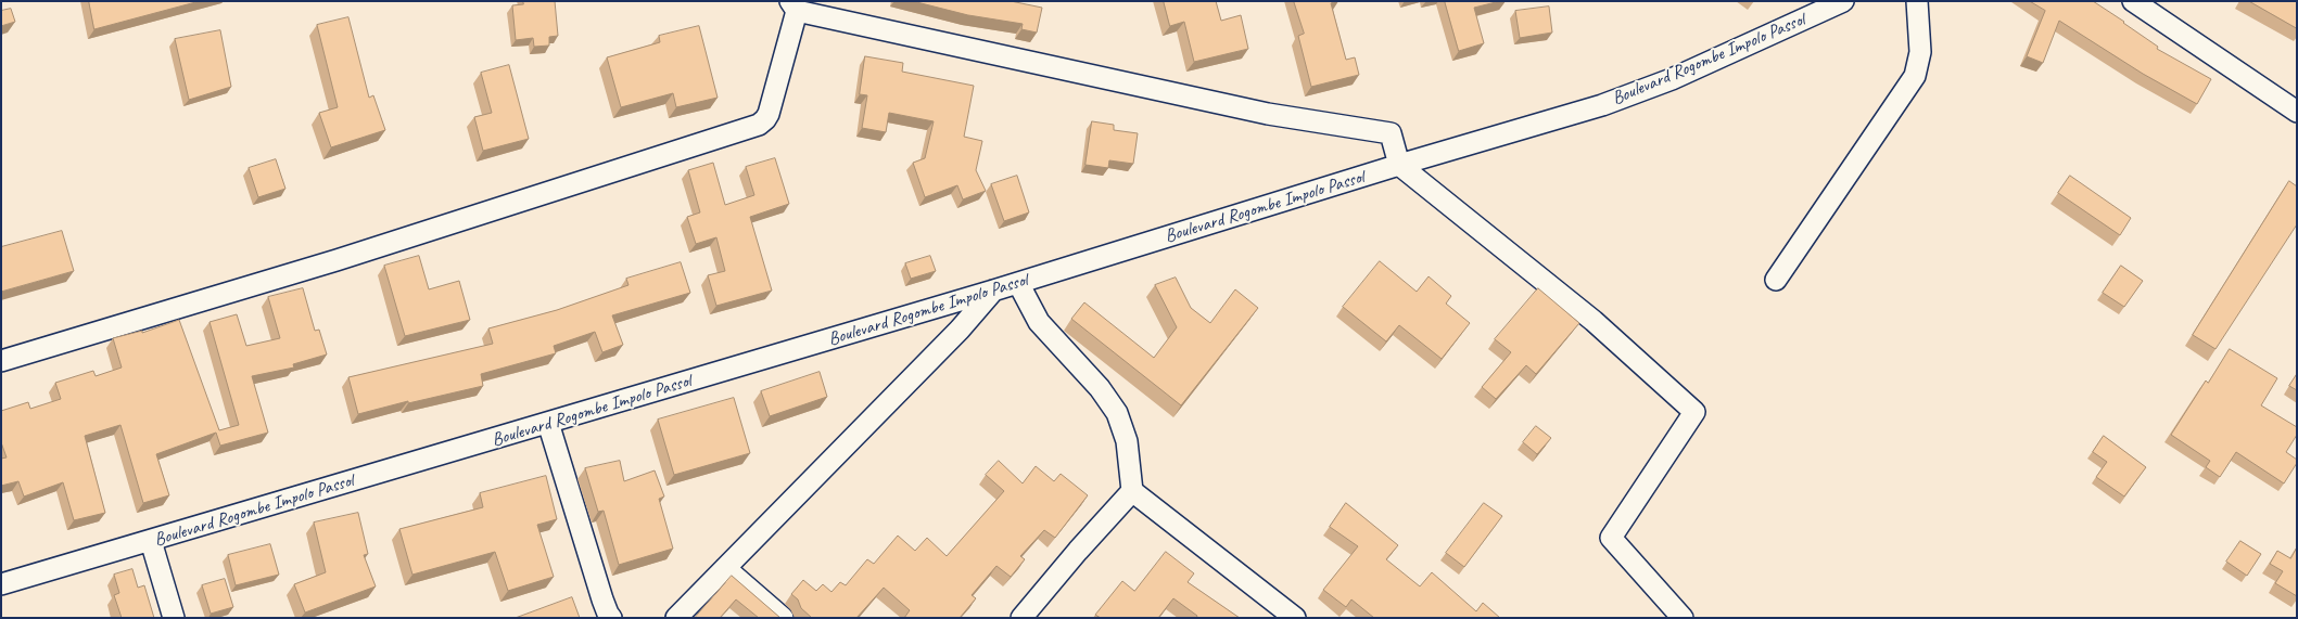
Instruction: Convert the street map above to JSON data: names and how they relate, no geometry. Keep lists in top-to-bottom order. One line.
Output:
{"streets":{"street":["Boulevard Rogombe Impolo Passol"]}}
